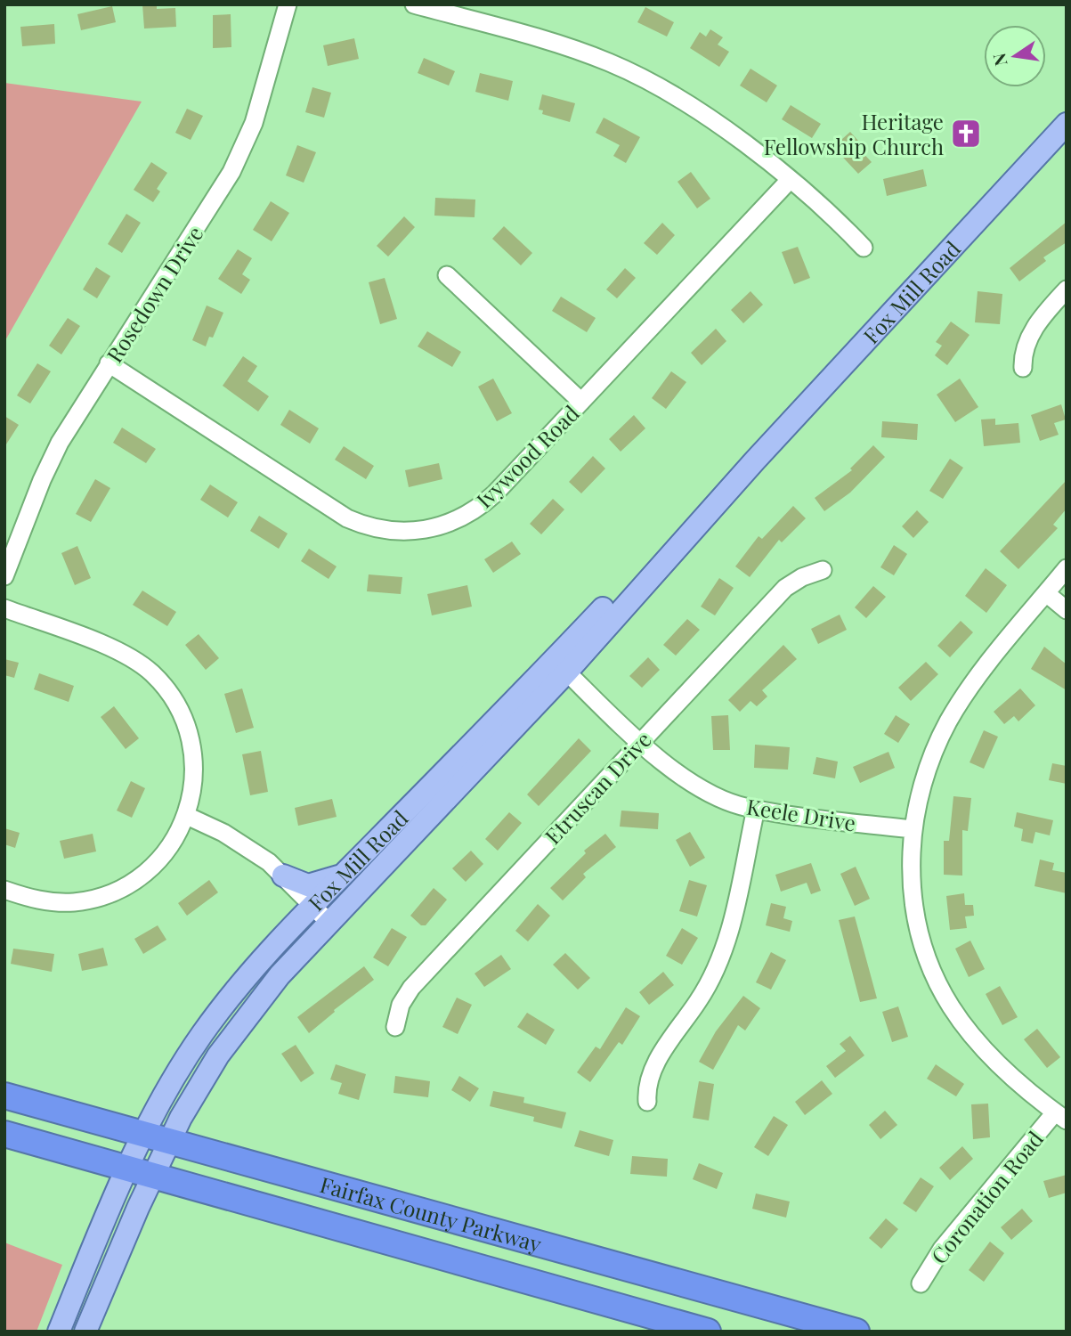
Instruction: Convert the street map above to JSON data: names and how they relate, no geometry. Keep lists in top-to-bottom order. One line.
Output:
{"streets":{"highway":["Fairfax County Parkway"],"main road":["Fox Mill Road"],"street":["Rosedown Drive","Ivywood Road","Etruscan Drive","Keele Drive","Coronation Road"]},"crossings":[["Fox Mill Road","Keele Drive"],["Fox Mill Road","Fairfax County Parkway"],["Rosedown Drive","Ivywood Road"],["Etruscan Drive","Keele Drive"]],"places":{"church":["Heritage Fellowship Church"]},"north":"left"}
